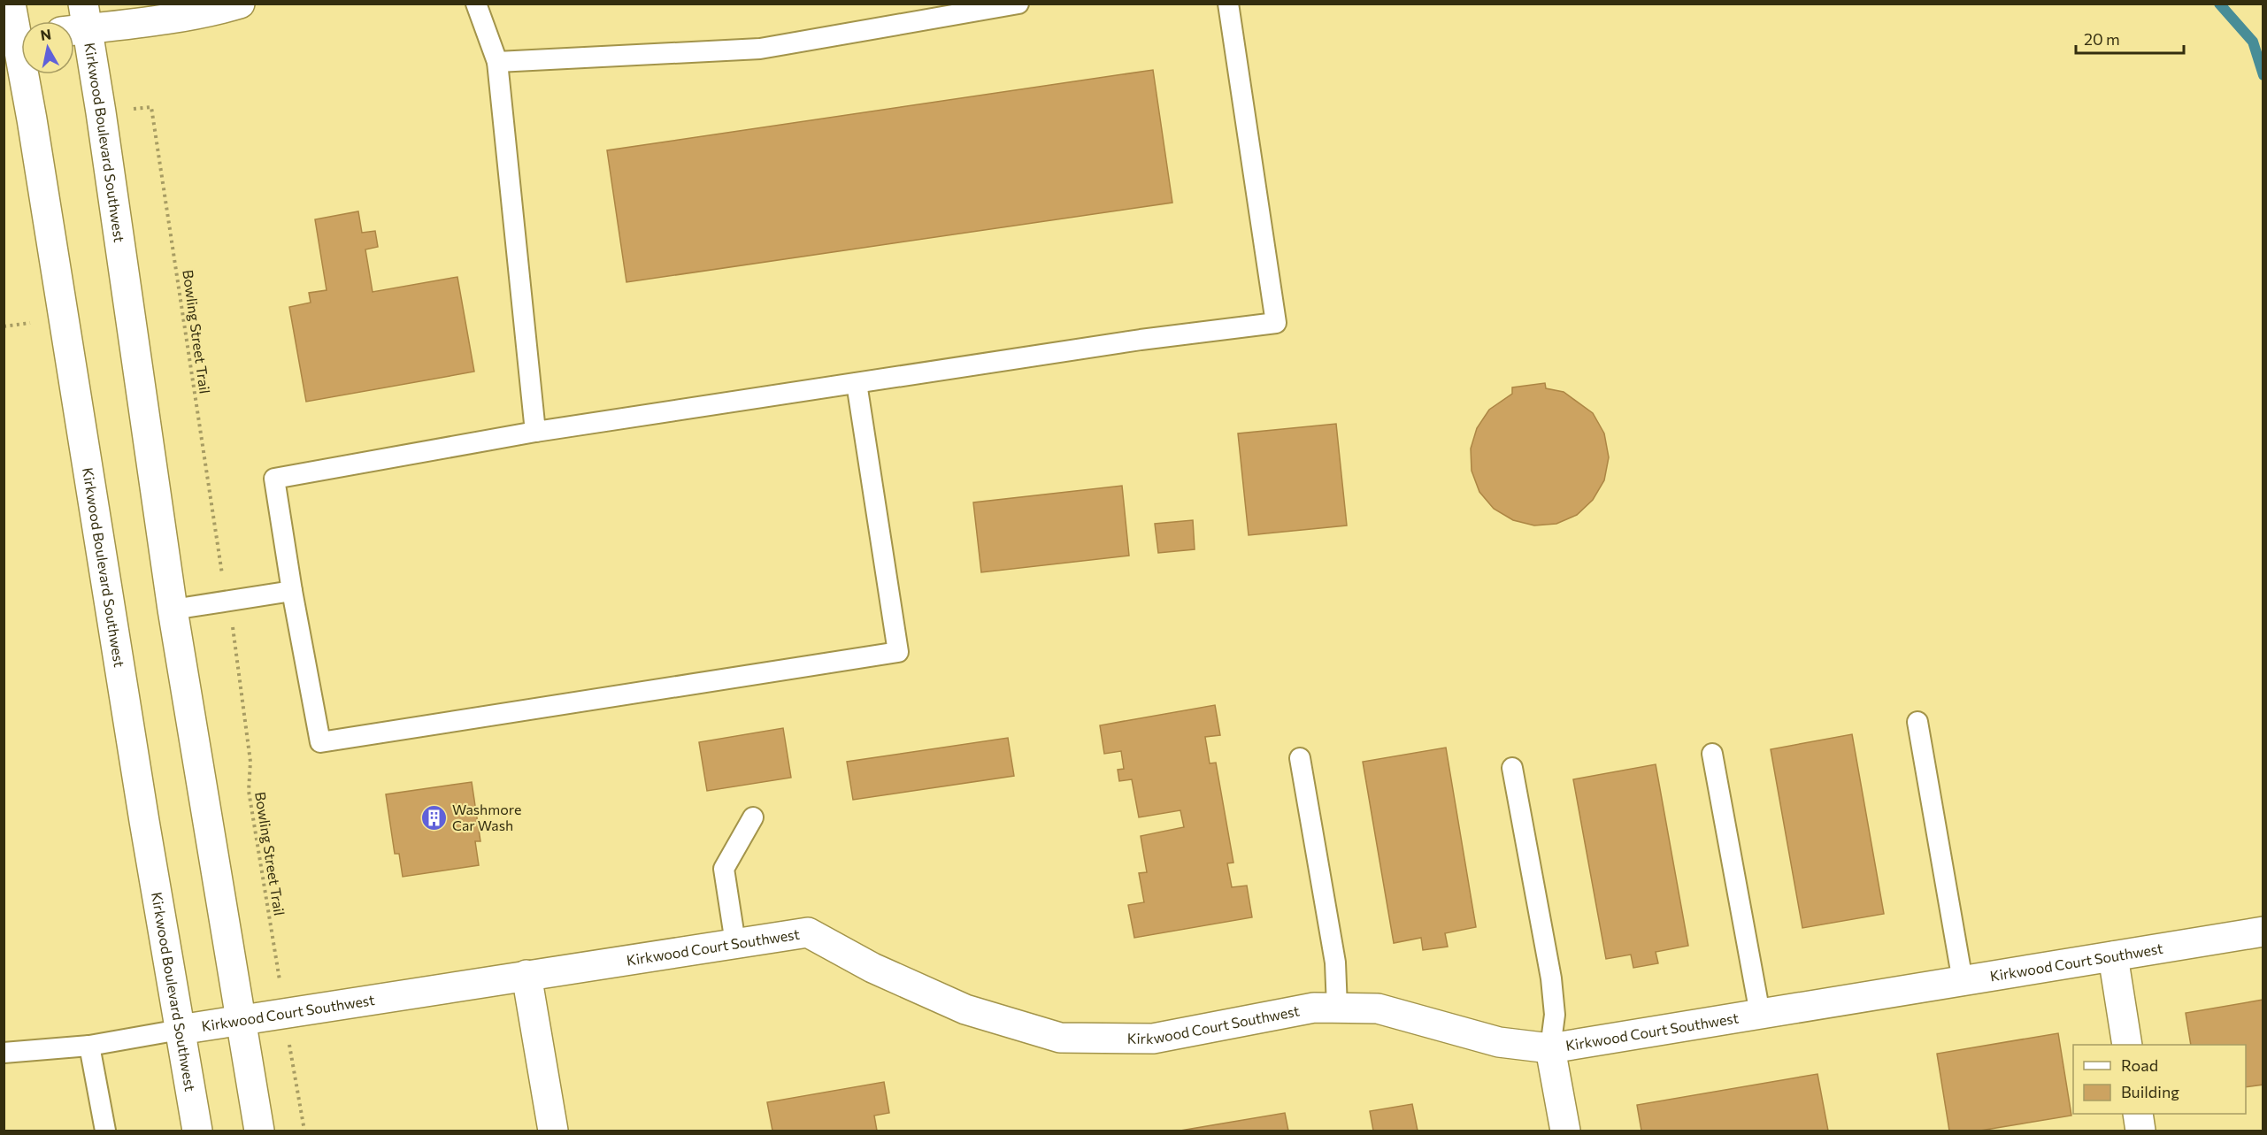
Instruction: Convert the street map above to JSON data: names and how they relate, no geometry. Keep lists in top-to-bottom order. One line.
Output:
{"streets":{"street":["Kirkwood Boulevard Southwest","Kirkwood Court Southwest"],"path":["Bowling Street Trail"]},"crossings":[["Kirkwood Boulevard Southwest","Kirkwood Court Southwest"]],"places":{"building":["Washmore Car Wash"]},"legend":["Road","Building"],"scale_bar":"20 m","north":"top"}
